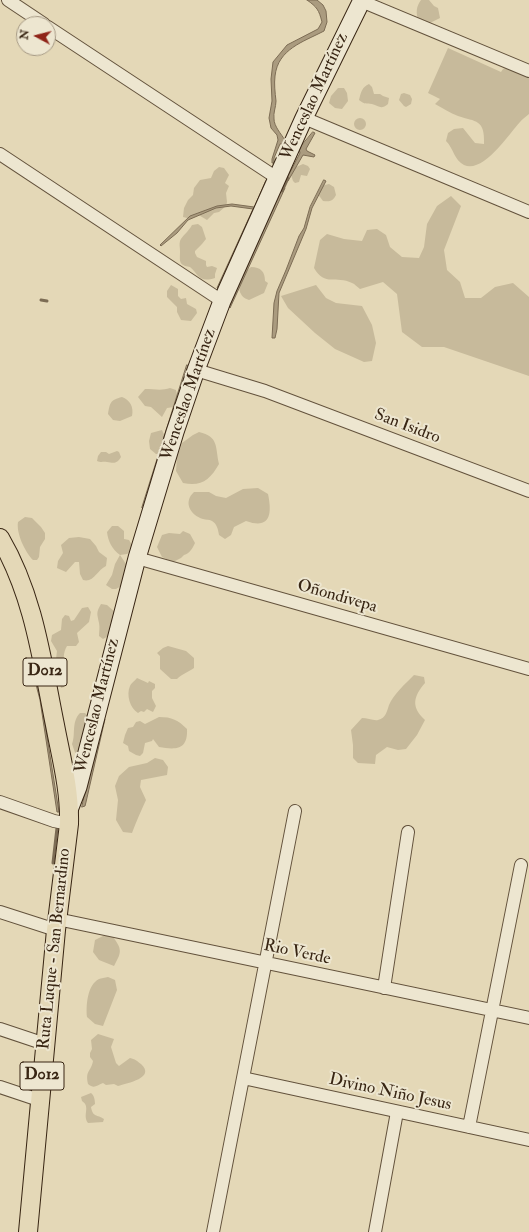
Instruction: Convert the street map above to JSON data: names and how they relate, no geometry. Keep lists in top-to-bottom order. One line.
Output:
{"streets":{"main road":["Wenceslao Martínez","D012","Ruta Luque - San Bernardino"],"street":["San Isidro","Oñondivepa","Rio Verde","Divino Niño Jesus"]},"crossings":[["Wenceslao Martínez","San Isidro"],["Wenceslao Martínez","Oñondivepa"],["Wenceslao Martínez","D012"],["Wenceslao Martínez","Ruta Luque - San Bernardino"],["D012","Ruta Luque - San Bernardino"],["Ruta Luque - San Bernardino","Rio Verde"]],"north":"left"}
